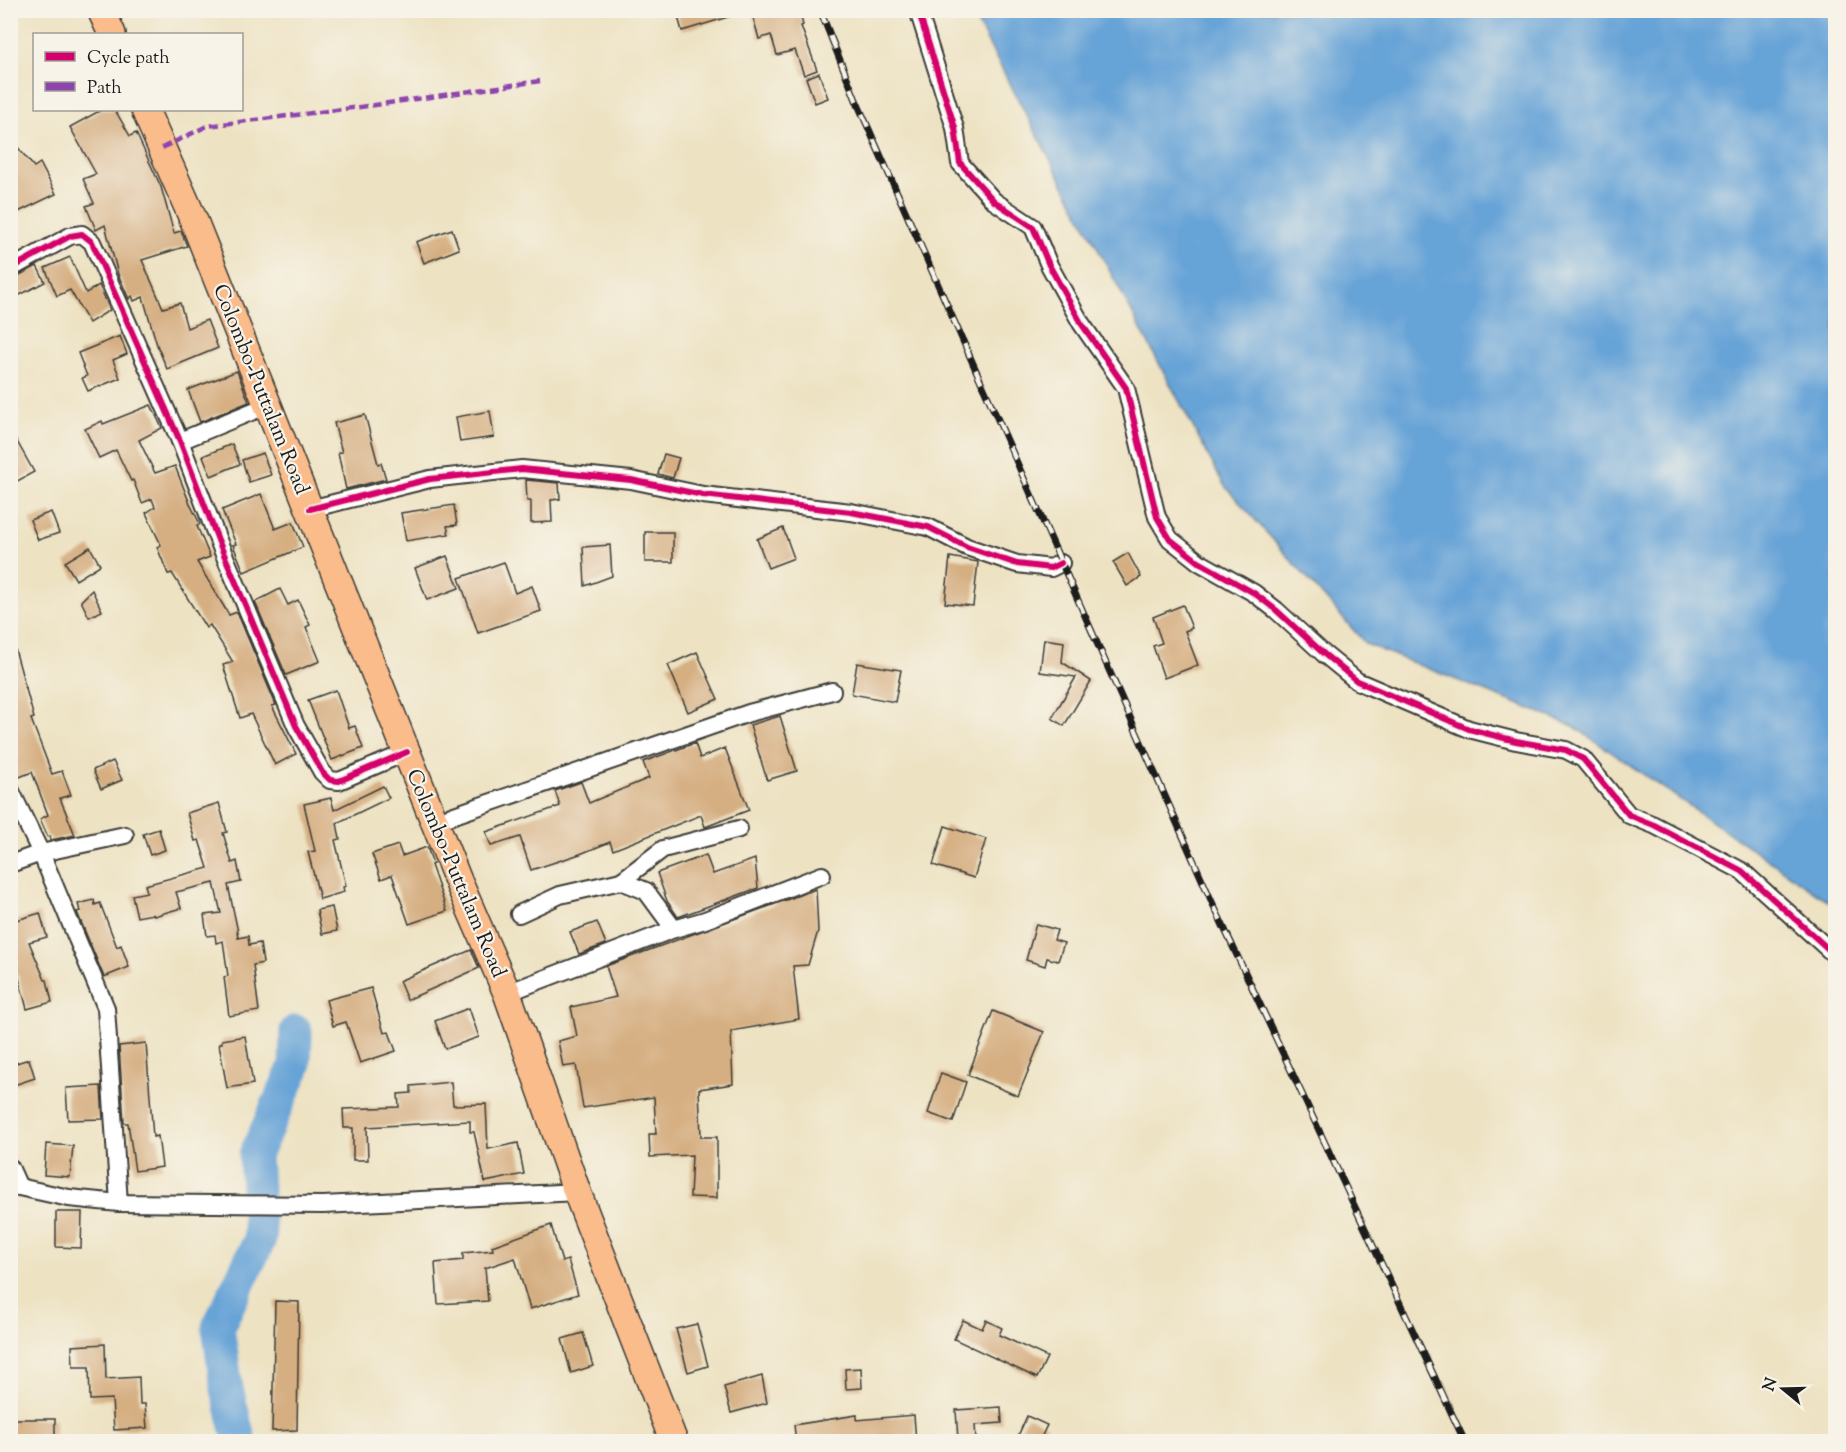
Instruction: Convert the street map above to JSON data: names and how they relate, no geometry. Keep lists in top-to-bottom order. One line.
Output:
{"streets":{"highway":["Colombo-Puttalam Road"]},"legend":["Cycle path","Path"],"north":"left"}
